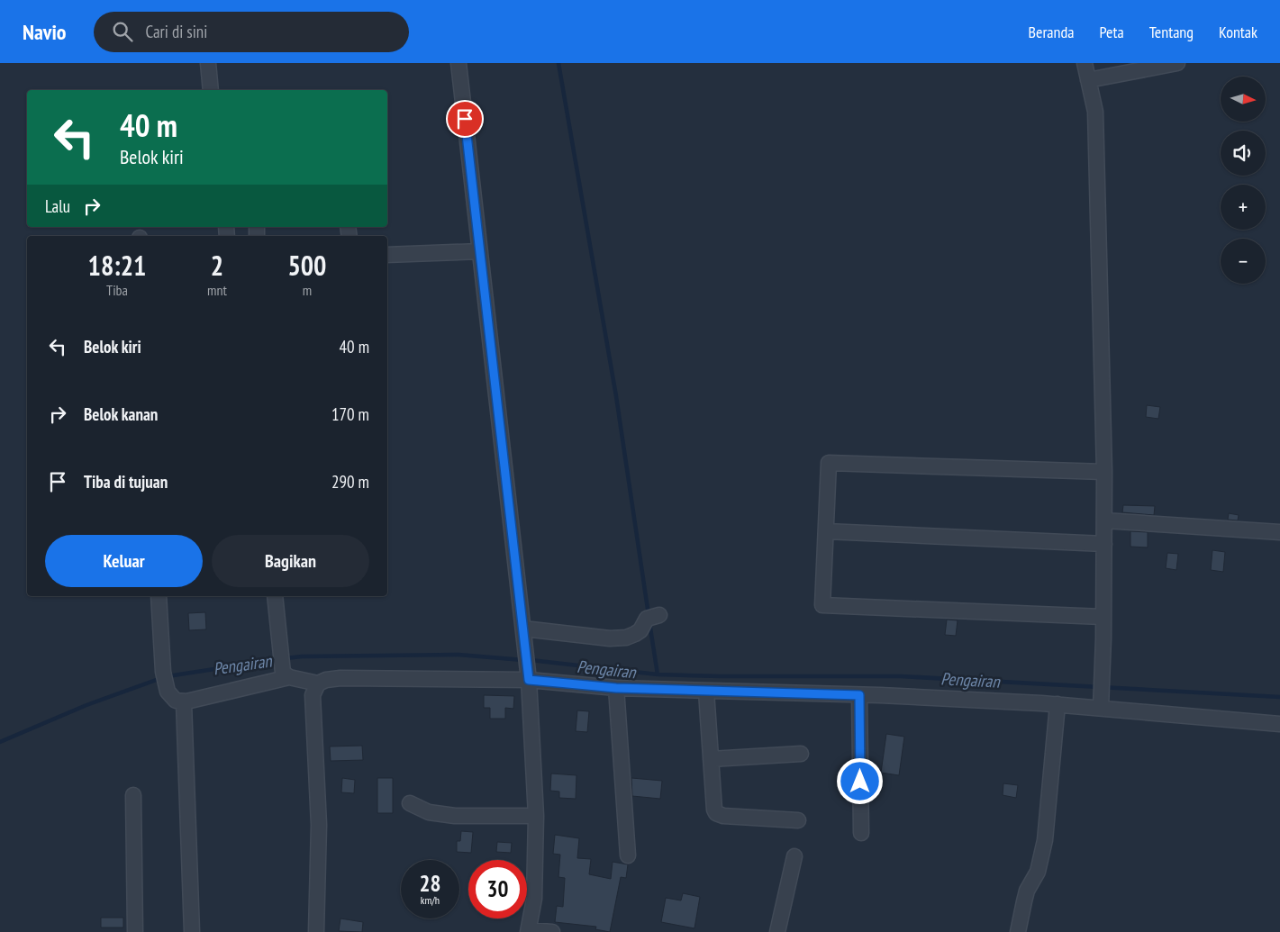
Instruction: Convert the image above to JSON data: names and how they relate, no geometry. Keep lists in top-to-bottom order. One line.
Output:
{"water":["Pengairan"],"north":"right","page":{"header":"Navio","search":"Cari di sini","nav":["Beranda","Peta","Tentang","Kontak"],"map_buttons":["+","−"],"turn":["40 m","Belok kiri"],"then":"Lalu","eta":["18:21","Tiba","2","mnt","500","m"],"list":[{"name":"Belok kiri","value":"40 m"},{"name":"Belok kanan","value":"170 m"},{"name":"Tiba di tujuan","value":"290 m"}],"buttons":["Keluar","Bagikan"],"speed":"28 km/h","limit":"30"}}
